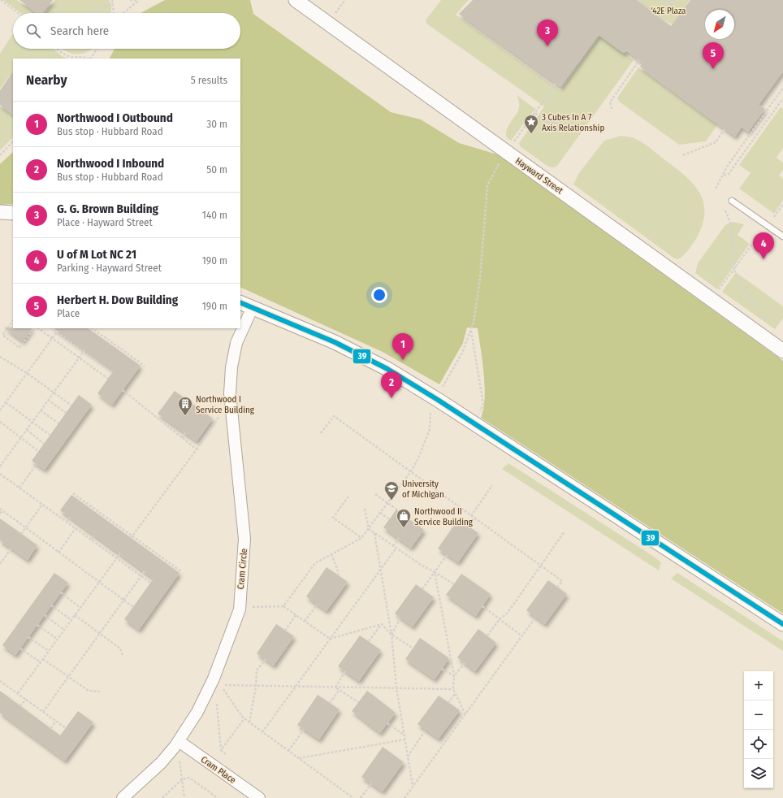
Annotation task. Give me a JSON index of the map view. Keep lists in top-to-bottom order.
{
  "streets": {
    "street": ["Hayward Street", "Cram Circle", "Cram Place"]
  },
  "crossings": [
    ["Cram Circle", "Cram Place"]
  ],
  "parks": ["'42E Plaza"],
  "places": {
    "place": ["3 Cubes In A 7 Axis Relationship"],
    "building": ["Northwood I Service Building"],
    "school or university": ["University of Michigan"],
    "shop": ["Northwood II Service Building"]
  },
  "lines": ["transit line 39"],
  "north": "bottom left",
  "page": {
    "search": "Search here",
    "pins": [
      "3",
      "5",
      "4",
      "1",
      "2"
    ],
    "heading": ["Nearby", "5 results"],
    "list": [
      {
        "mark": "1",
        "name": "Northwood I Outbound",
        "note": "Bus stop · Hubbard Road",
        "value": "30 m"
      },
      {
        "mark": "2",
        "name": "Northwood I Inbound",
        "note": "Bus stop · Hubbard Road",
        "value": "50 m"
      },
      {
        "mark": "3",
        "name": "G. G. Brown Building",
        "note": "Place · Hayward Street",
        "value": "140 m"
      },
      {
        "mark": "4",
        "name": "U of M Lot NC 21",
        "note": "Parking · Hayward Street",
        "value": "190 m"
      },
      {
        "mark": "5",
        "name": "Herbert H. Dow Building",
        "note": "Place",
        "value": "190 m"
      }
    ],
    "map_buttons": ["+", "−"]
  }
}
